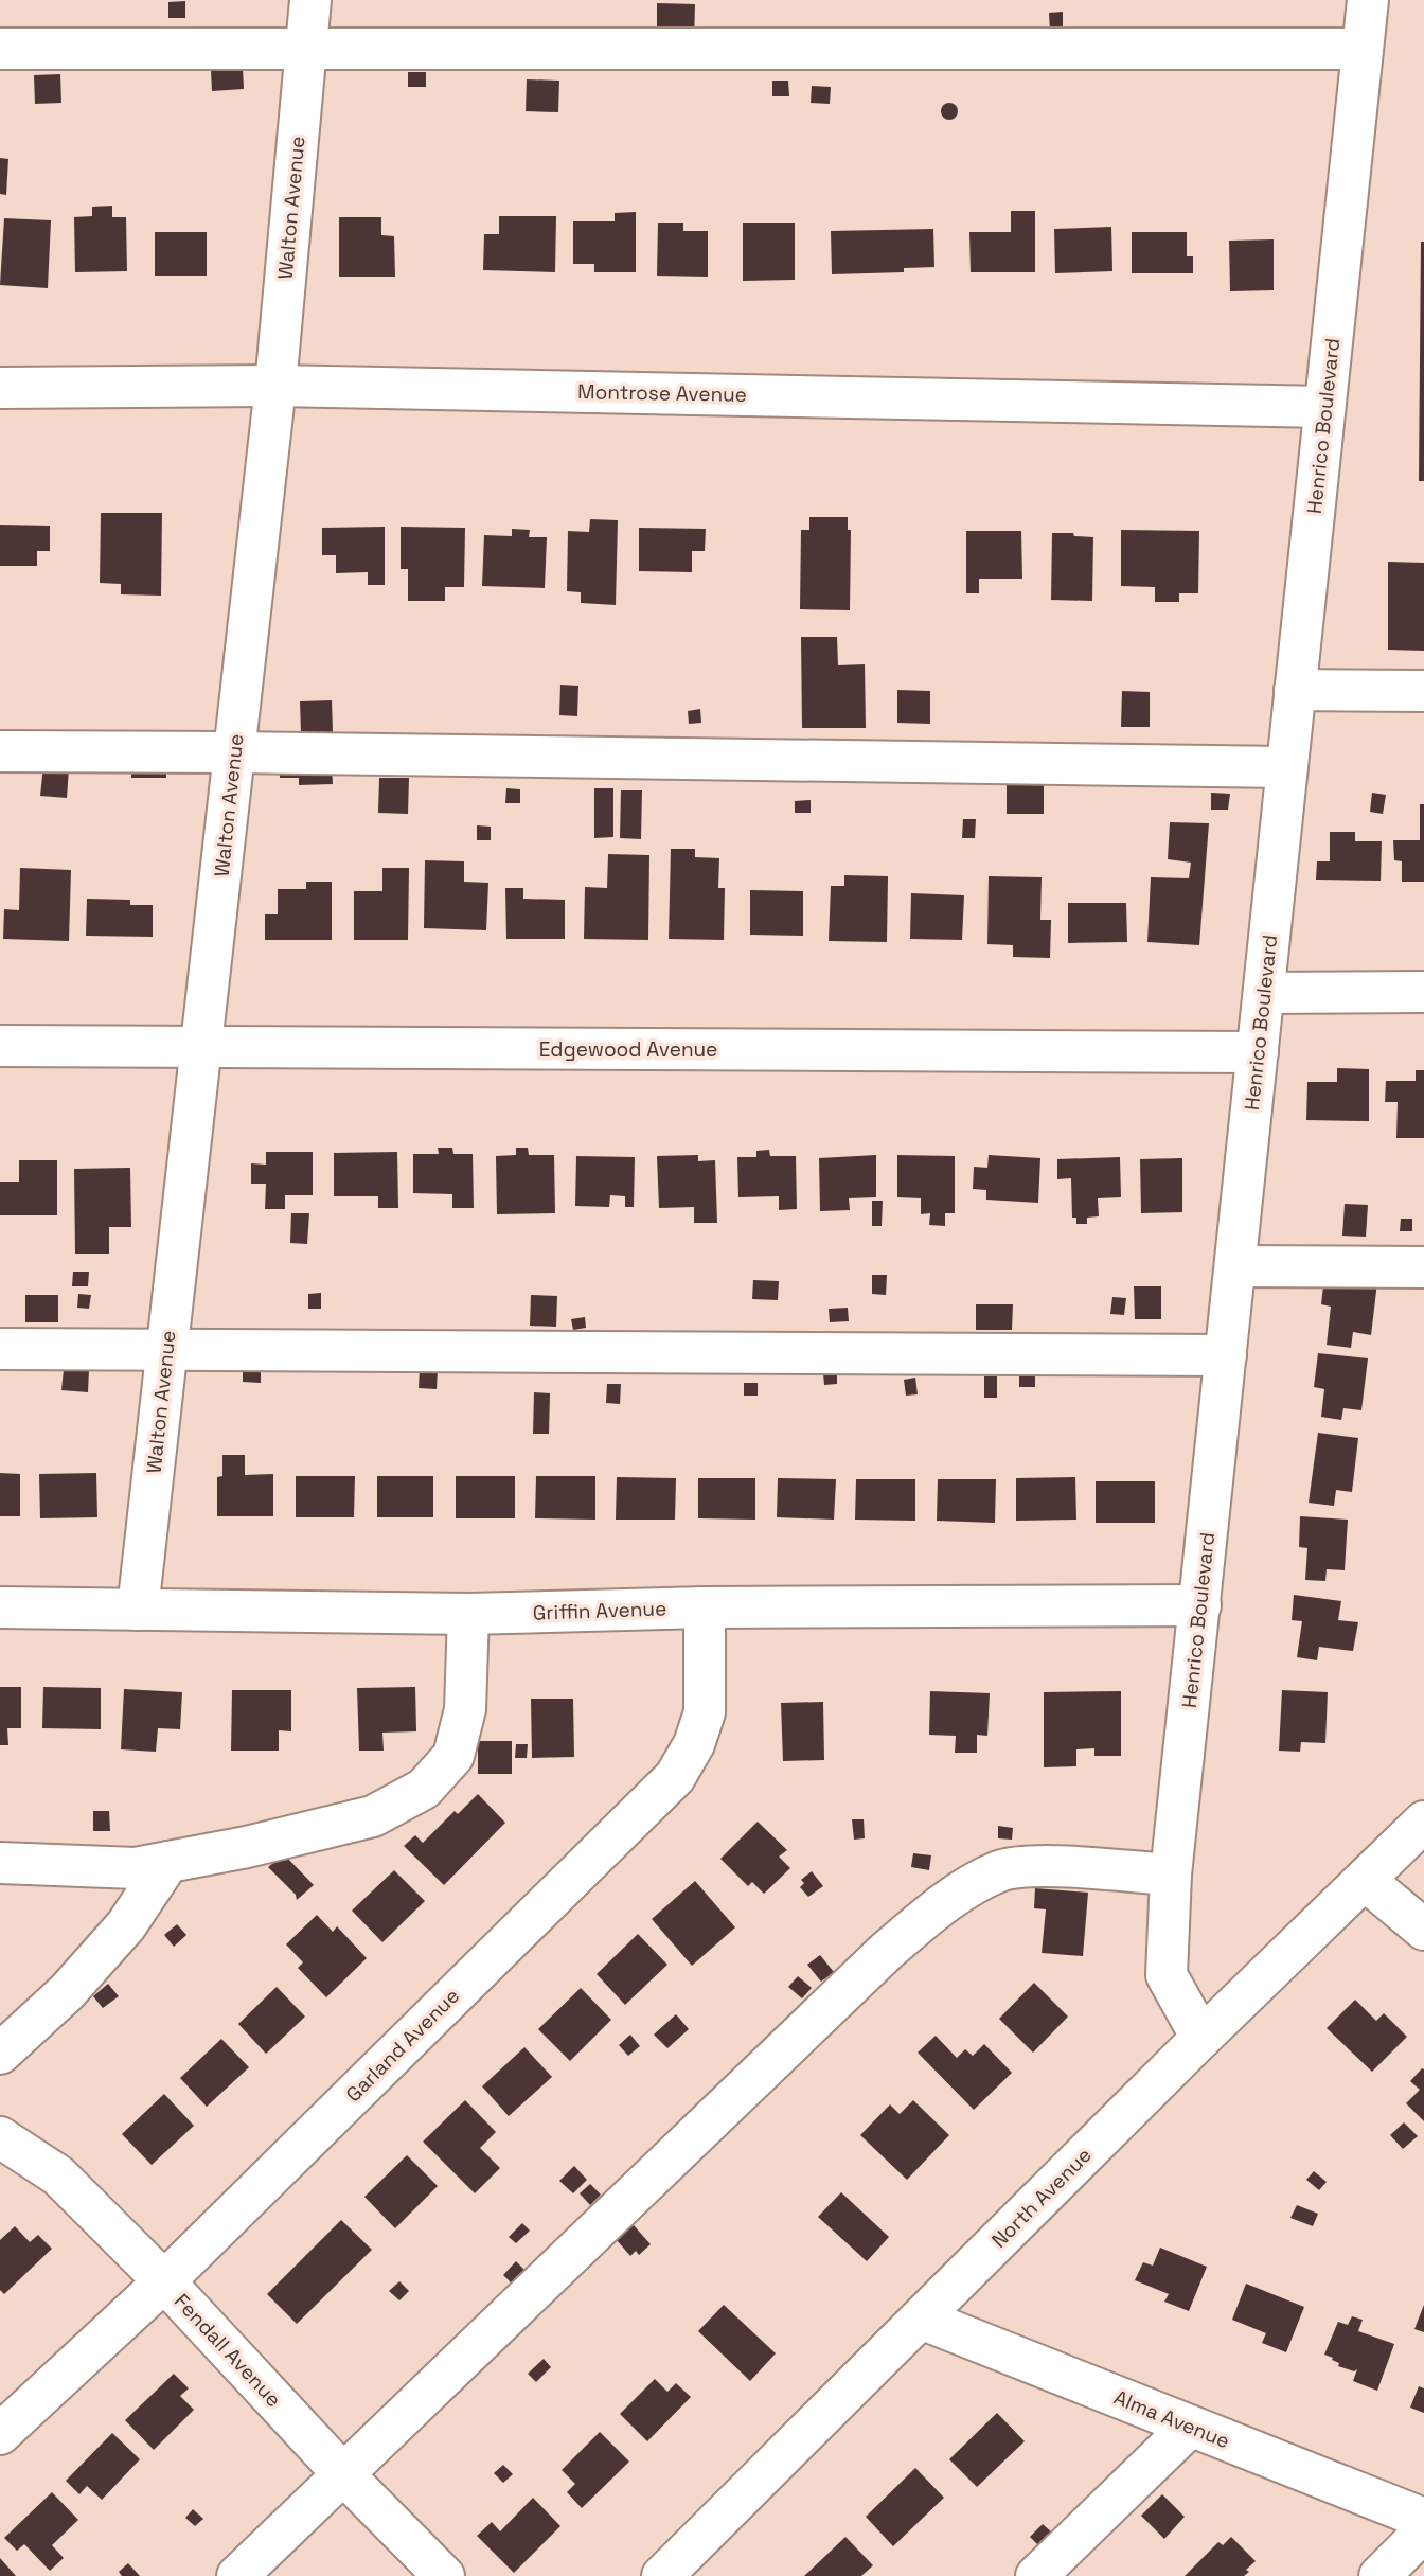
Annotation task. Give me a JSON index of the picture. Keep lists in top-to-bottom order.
{
  "streets": {
    "street": [
      "Walton Avenue",
      "Montrose Avenue",
      "Henrico Boulevard",
      "Edgewood Avenue",
      "Griffin Avenue",
      "Garland Avenue",
      "North Avenue",
      "Fendall Avenue",
      "Alma Avenue"
    ]
  },
  "crossings": [
    ["Walton Avenue", "Montrose Avenue"],
    ["Walton Avenue", "Edgewood Avenue"],
    ["Walton Avenue", "Griffin Avenue"],
    ["Montrose Avenue", "Henrico Boulevard"],
    ["Henrico Boulevard", "Edgewood Avenue"],
    ["Henrico Boulevard", "Griffin Avenue"],
    ["Henrico Boulevard", "North Avenue"],
    ["Griffin Avenue", "Garland Avenue"],
    ["Garland Avenue", "Fendall Avenue"],
    ["North Avenue", "Alma Avenue"]
  ]
}
